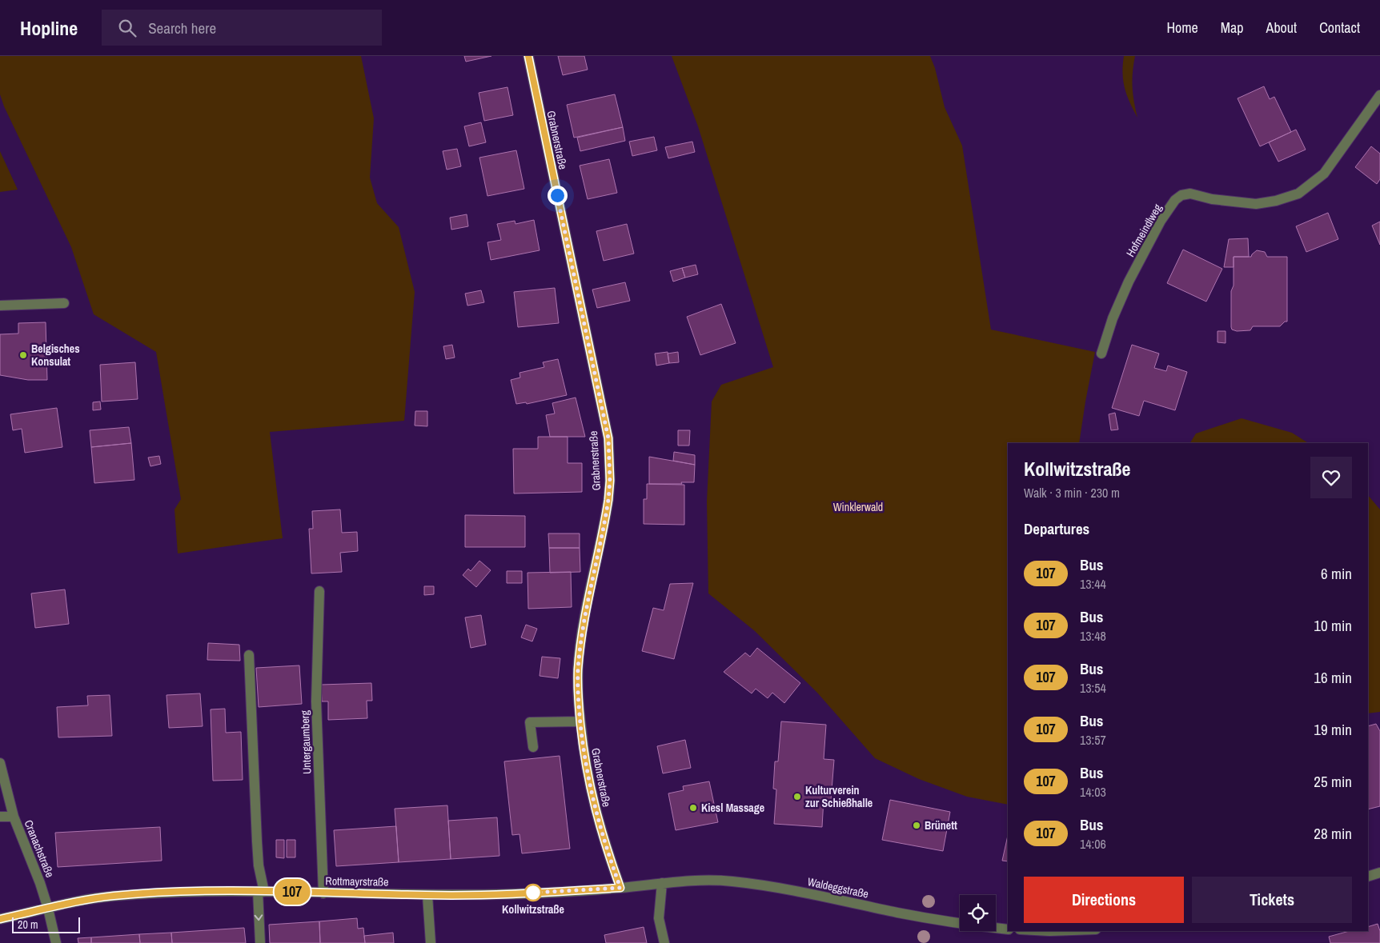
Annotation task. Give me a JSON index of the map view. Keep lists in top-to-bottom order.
{
  "streets": {
    "street": [
      "Grabnerstraße",
      "Hofmeindlweg",
      "Untergaumberg",
      "Cranachstraße",
      "Rottmayrstraße",
      "Waldeggstraße"
    ]
  },
  "crossings": [
    ["Grabnerstraße", "Rottmayrstraße"],
    ["Grabnerstraße", "Waldeggstraße"],
    ["Untergaumberg", "Rottmayrstraße"],
    ["Cranachstraße", "Rottmayrstraße"],
    ["Rottmayrstraße", "Waldeggstraße"]
  ],
  "parks": ["Winklerwald"],
  "places": [
    "Belgisches Konsulat",
    "Kulturverein zur Schießhalle",
    "Kiesl Massage",
    "Brünett",
    "Kollwitzstraße"
  ],
  "lines": ["bus line 107"],
  "scale_bar": "20 m",
  "page": {
    "header": "Hopline",
    "search": "Search here",
    "nav": [
      "Home",
      "Map",
      "About",
      "Contact"
    ],
    "on_map": "107",
    "heading": [
      ["Kollwitzstraße", "Walk · 3 min · 230 m"],
      "Departures"
    ],
    "list": [
      {
        "mark": "107",
        "name": "Bus",
        "note": "13:44",
        "value": "6 min"
      },
      {
        "mark": "107",
        "name": "Bus",
        "note": "13:48",
        "value": "10 min"
      },
      {
        "mark": "107",
        "name": "Bus",
        "note": "13:54",
        "value": "16 min"
      },
      {
        "mark": "107",
        "name": "Bus",
        "note": "13:57",
        "value": "19 min"
      },
      {
        "mark": "107",
        "name": "Bus",
        "note": "14:03",
        "value": "25 min"
      },
      {
        "mark": "107",
        "name": "Bus",
        "note": "14:06",
        "value": "28 min"
      }
    ],
    "buttons": ["Directions", "Tickets"],
    "scale": "20 m"
  }
}
